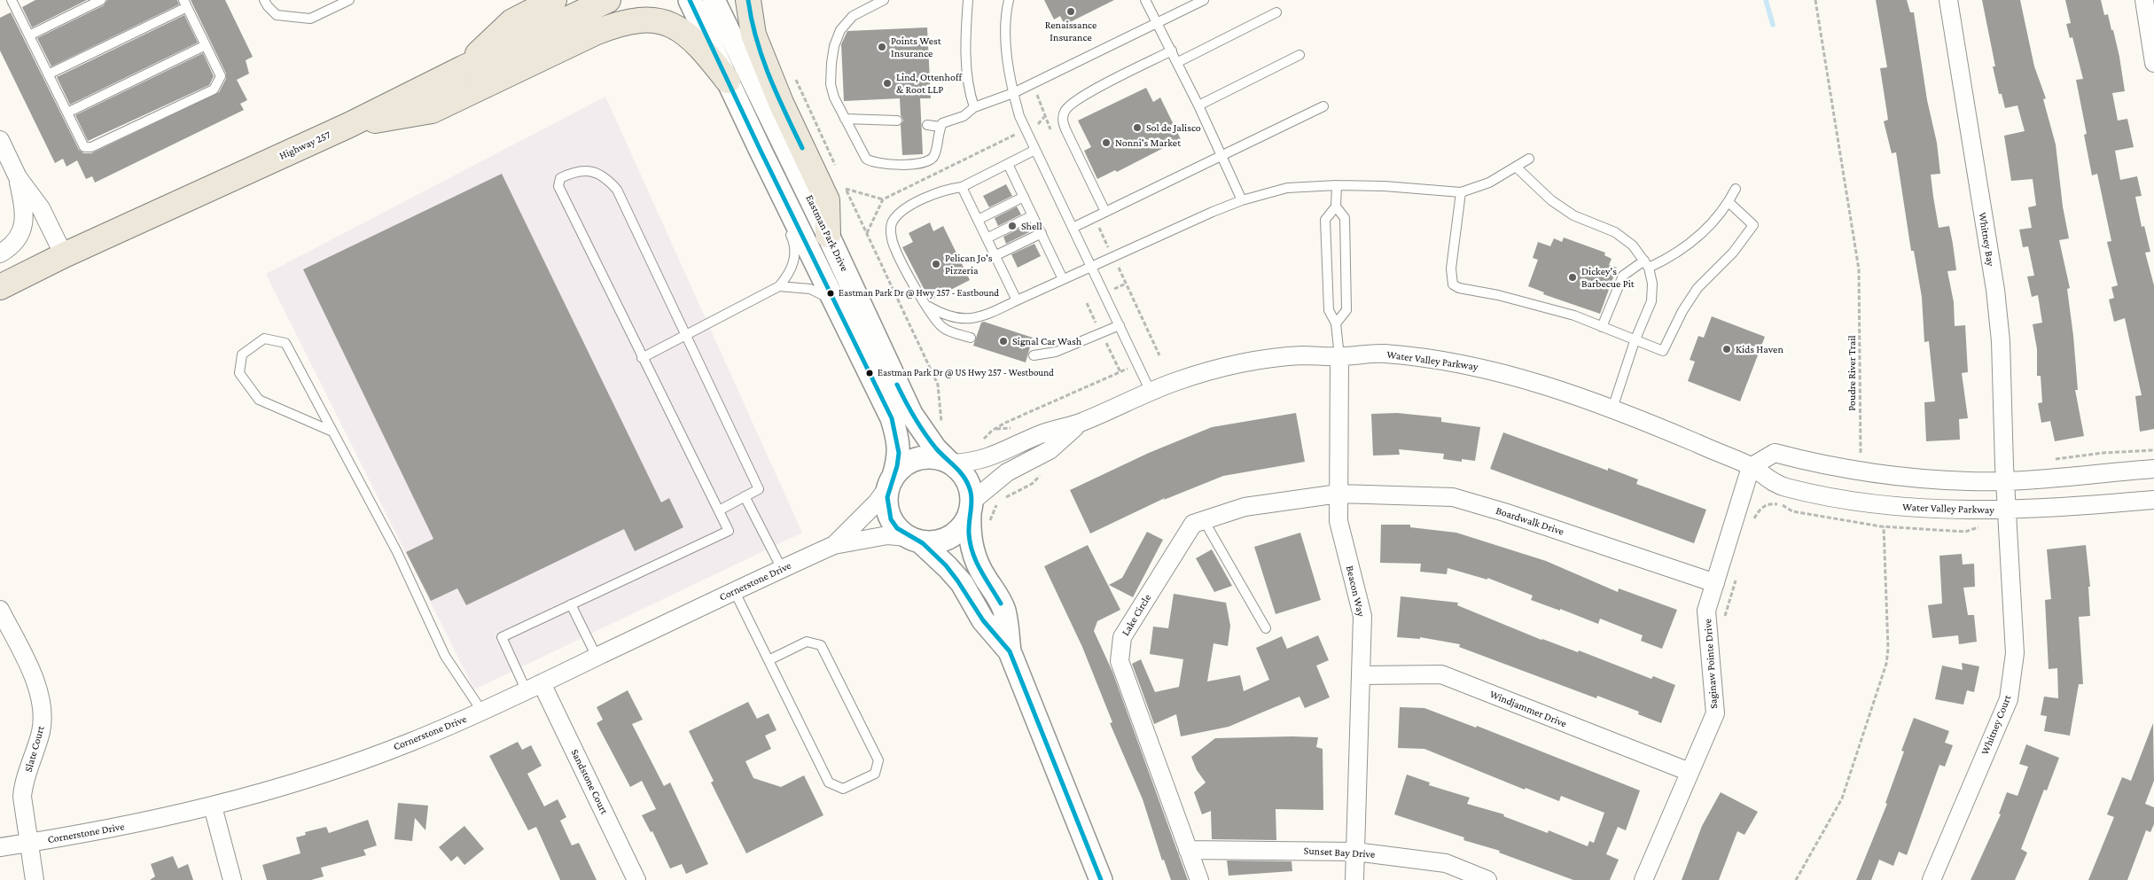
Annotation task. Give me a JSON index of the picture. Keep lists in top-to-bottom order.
{
  "streets": {
    "main road": ["Highway 257"],
    "street": [
      "Eastman Park Drive",
      "Whitney Bay",
      "Water Valley Parkway",
      "Boardwalk Drive",
      "Cornerstone Drive",
      "Beacon Way",
      "Lake Circle",
      "Saginaw Pointe Drive",
      "Windjammer Drive",
      "Whitney Court",
      "Slate Court",
      "Sandstone Court",
      "Sunset Bay Drive"
    ],
    "path": ["Poudre River Trail"]
  },
  "crossings": [
    ["Eastman Park Drive", "Water Valley Parkway"],
    ["Eastman Park Drive", "Cornerstone Drive"],
    ["Whitney Bay", "Whitney Court"],
    ["Water Valley Parkway", "Cornerstone Drive"],
    ["Water Valley Parkway", "Beacon Way"],
    ["Water Valley Parkway", "Saginaw Pointe Drive"],
    ["Water Valley Parkway", "Whitney Court"],
    ["Boardwalk Drive", "Beacon Way"],
    ["Boardwalk Drive", "Lake Circle"],
    ["Boardwalk Drive", "Saginaw Pointe Drive"],
    ["Cornerstone Drive", "Slate Court"],
    ["Cornerstone Drive", "Sandstone Court"],
    ["Beacon Way", "Lake Circle"],
    ["Beacon Way", "Windjammer Drive"],
    ["Beacon Way", "Sunset Bay Drive"],
    ["Lake Circle", "Sunset Bay Drive"],
    ["Saginaw Pointe Drive", "Windjammer Drive"]
  ],
  "places": [
    "Renaissance Insurance",
    "Points West Insurance",
    "Lind, Ottenhoff & Root LLP",
    "Sol de Jalisco",
    "Nonni's Market",
    "Shell",
    "Pelican Jo's Pizzeria",
    "Dickey's Barbecue Pit",
    "Eastman Park Dr @ Hwy 257 - Eastbound",
    "Signal Car Wash",
    "Kids Haven",
    "Eastman Park Dr @ US Hwy 257 - Westbound"
  ]
}
